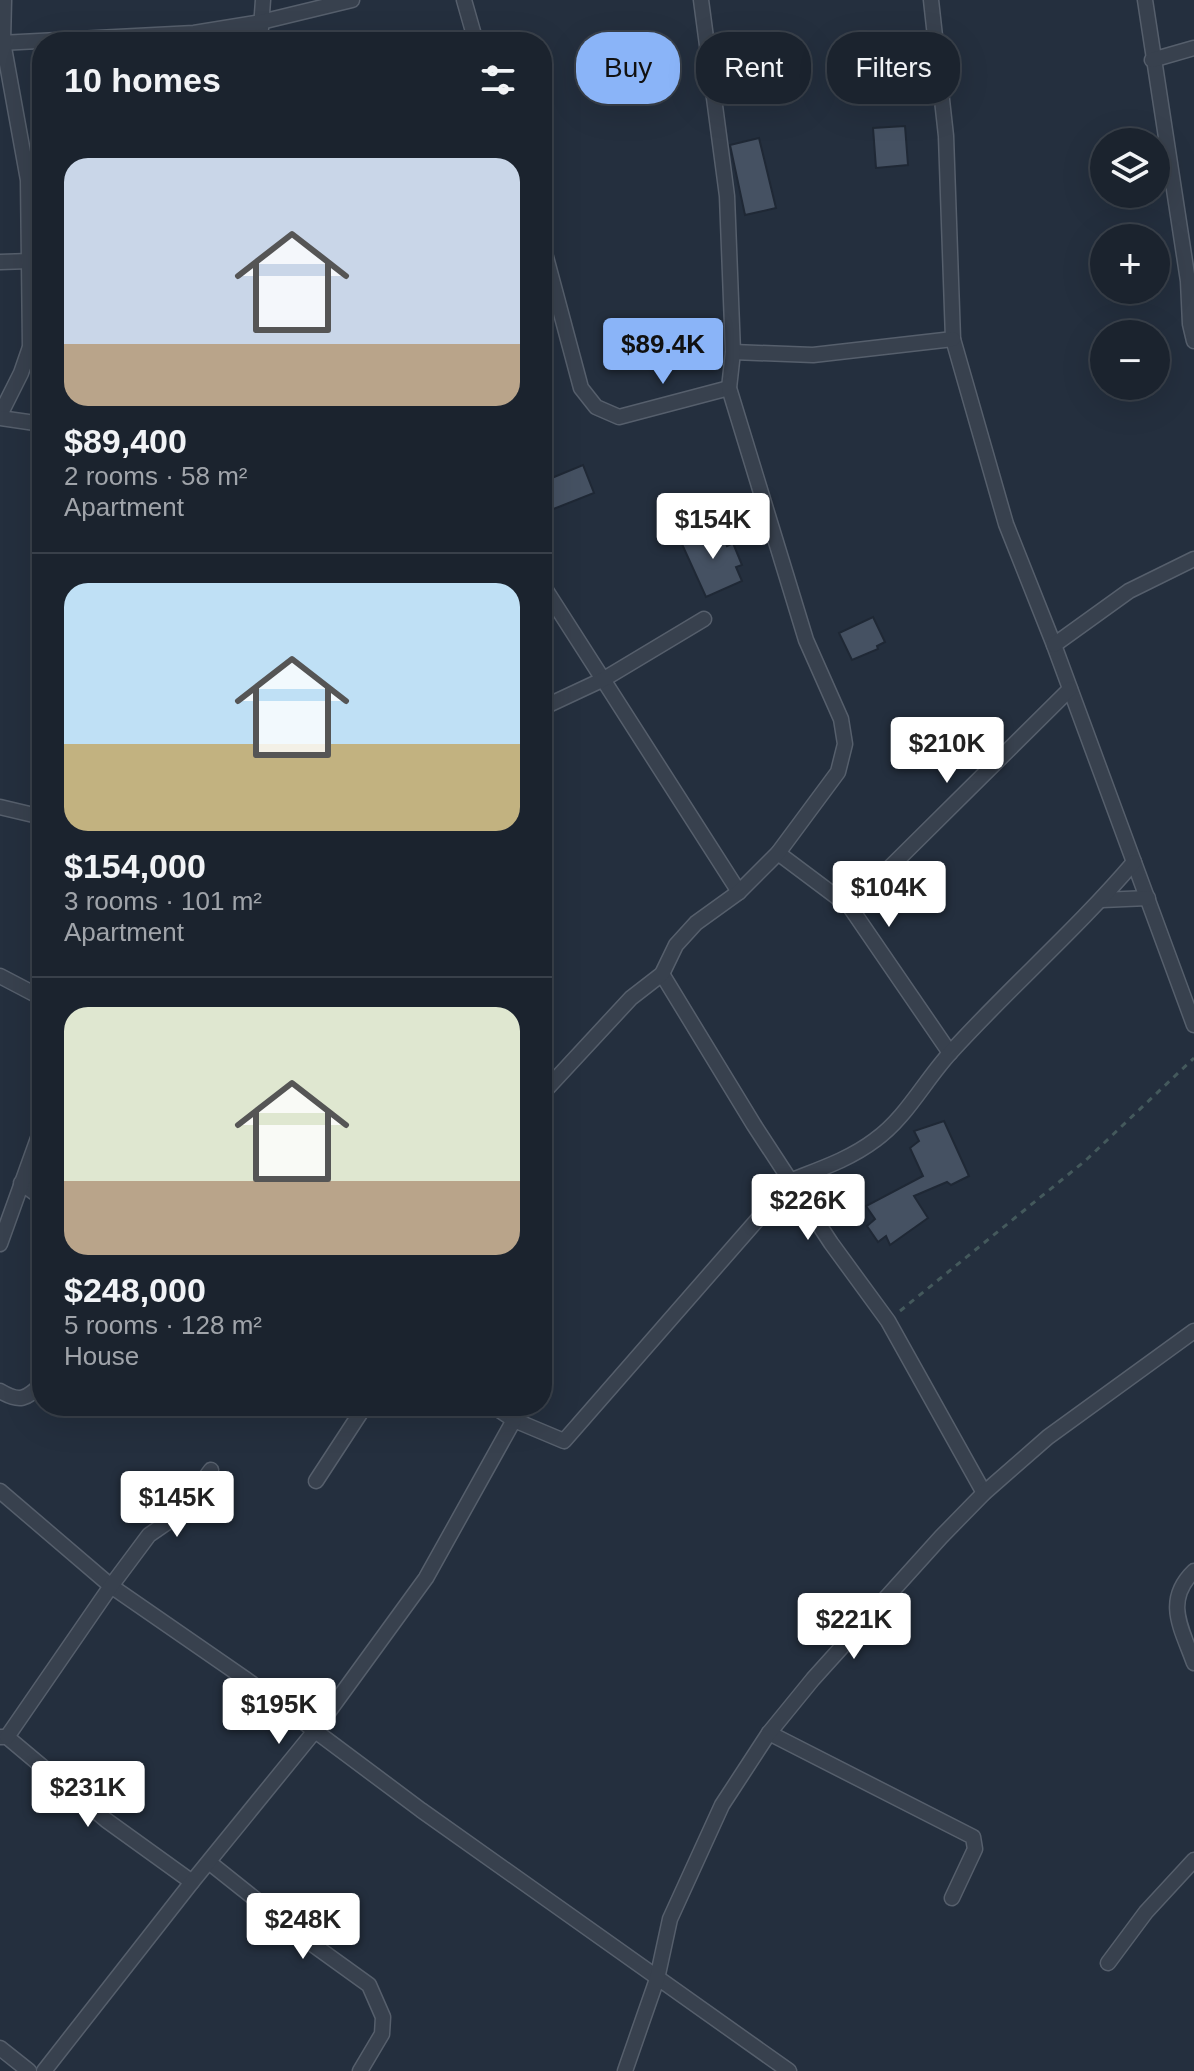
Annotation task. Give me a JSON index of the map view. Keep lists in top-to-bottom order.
{
  "page": {
    "chip": ["Buy", "Rent", "Filters"],
    "heading": "10 homes",
    "map_buttons": ["+", "−"],
    "list": [
      {
        "name": "$89,400",
        "note": "2 rooms · 58 m² · Apartment"
      },
      {
        "name": "$154,000",
        "note": "3 rooms · 101 m² · Apartment"
      },
      {
        "name": "$248,000",
        "note": "5 rooms · 128 m² · House"
      }
    ],
    "price": [
      "$89.4K",
      "$154K",
      "$210K",
      "$104K",
      "$226K",
      "$145K",
      "$221K",
      "$195K",
      "$231K",
      "$248K"
    ]
  }
}
